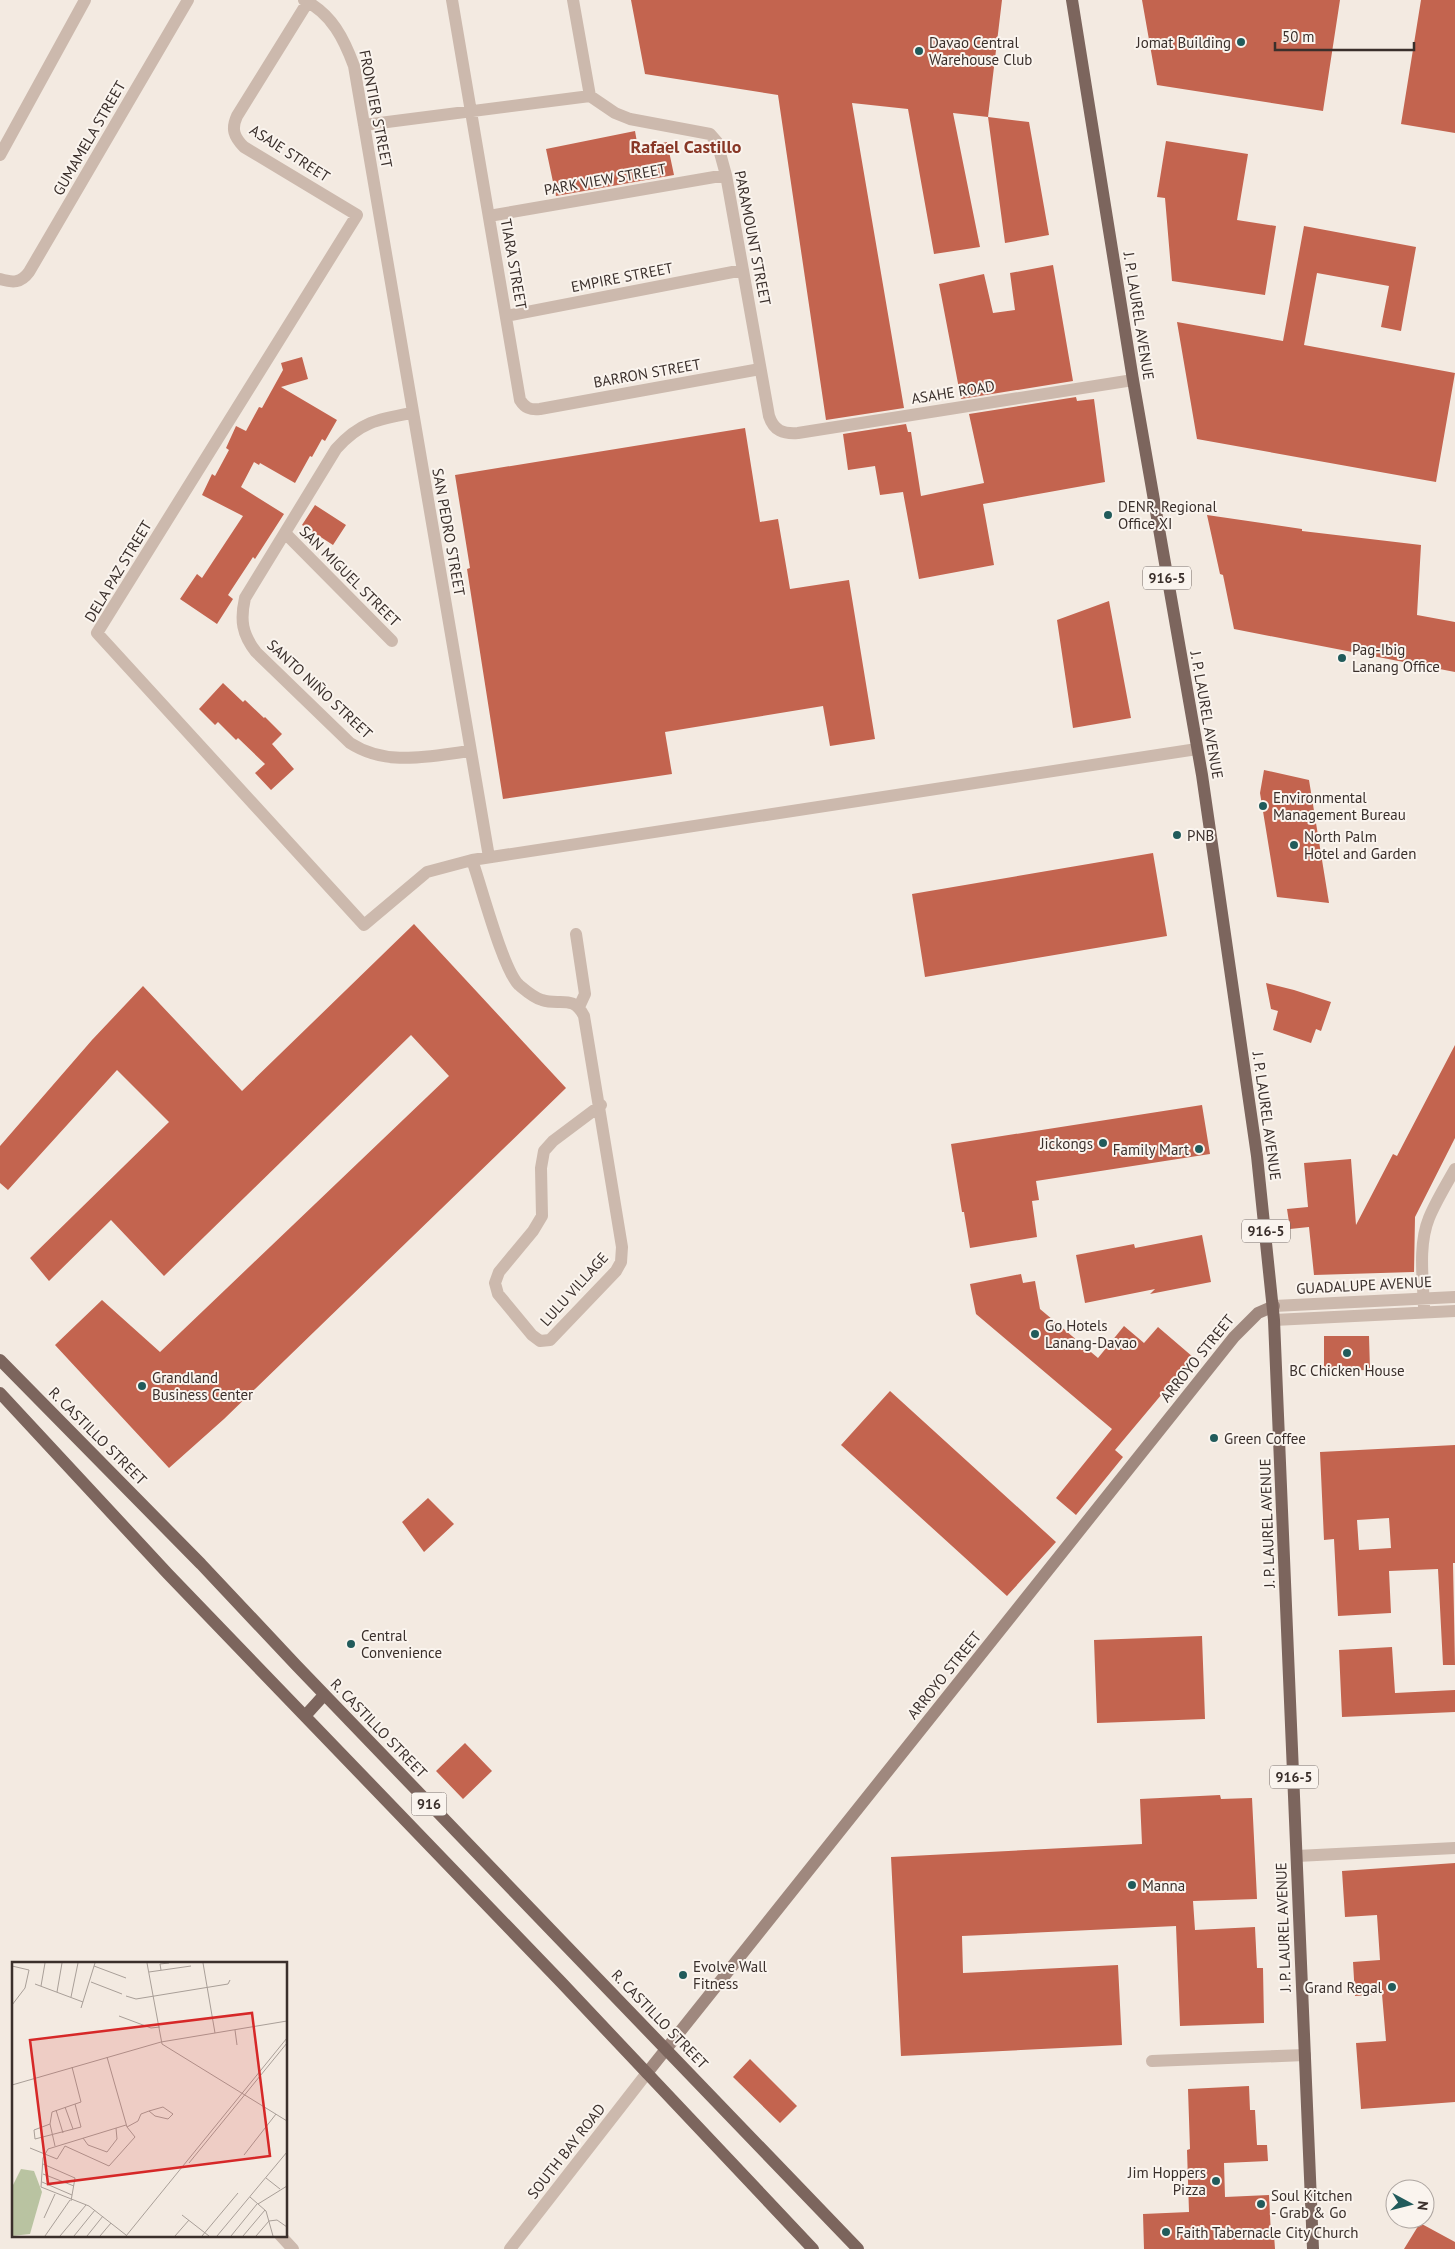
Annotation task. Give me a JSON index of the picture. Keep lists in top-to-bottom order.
{
  "streets": {
    "main road": [
      "J. P. LAUREL AVENUE",
      "916-5",
      "R. CASTILLO STREET",
      "916"
    ],
    "street": [
      "FRONTIER STREET",
      "GUMAMELA STREET",
      "ASAJE STREET",
      "PARK VIEW STREET",
      "PARAMOUNT STREET",
      "TIARA STREET",
      "EMPIRE STREET",
      "BARRON STREET",
      "ASAHE ROAD",
      "SAN PEDRO STREET",
      "DELA PAZ STREET",
      "SAN MIGUEL STREET",
      "SANTO NIÑO STREET",
      "GUADALUPE AVENUE",
      "LULU VILLAGE",
      "ARROYO STREET",
      "SOUTH BAY ROAD"
    ]
  },
  "crossings": [
    ["FRONTIER STREET", "ASAJE STREET"],
    ["FRONTIER STREET", "SAN PEDRO STREET"],
    ["ASAJE STREET", "DELA PAZ STREET"],
    ["PARK VIEW STREET", "PARAMOUNT STREET"],
    ["PARK VIEW STREET", "TIARA STREET"],
    ["PARAMOUNT STREET", "EMPIRE STREET"],
    ["PARAMOUNT STREET", "BARRON STREET"],
    ["PARAMOUNT STREET", "ASAHE ROAD"],
    ["TIARA STREET", "EMPIRE STREET"],
    ["TIARA STREET", "BARRON STREET"],
    ["J. P. LAUREL AVENUE", "ASAHE ROAD"],
    ["J. P. LAUREL AVENUE", "GUADALUPE AVENUE"],
    ["J. P. LAUREL AVENUE", "ARROYO STREET"],
    ["SAN PEDRO STREET", "SANTO NIÑO STREET"],
    ["SAN MIGUEL STREET", "SANTO NIÑO STREET"],
    ["GUADALUPE AVENUE", "ARROYO STREET"],
    ["ARROYO STREET", "R. CASTILLO STREET"],
    ["ARROYO STREET", "916"],
    ["ARROYO STREET", "SOUTH BAY ROAD"],
    ["916", "SOUTH BAY ROAD"]
  ],
  "districts": ["Rafael Castillo"],
  "places": [
    "Jomat Building",
    "Davao Central Warehouse Club",
    "DENR, Regional Office XI",
    "Pag-Ibig Lanang Office",
    "Environmental Management Bureau",
    "PNB",
    "North Palm Hotel and Garden",
    "Jickongs",
    "Family Mart",
    "Go Hotels Lanang-Davao",
    "BC Chicken House",
    "Grandland Business Center",
    "Green Coffee",
    "Central Convenience",
    "Manna",
    "Evolve Wall Fitness",
    "Grand Regal",
    "Jim Hoppers Pizza",
    "Soul Kitchen - Grab & Go",
    "Faith Tabernacle City Church"
  ],
  "scale_bar": "50 m",
  "north": "right"
}
